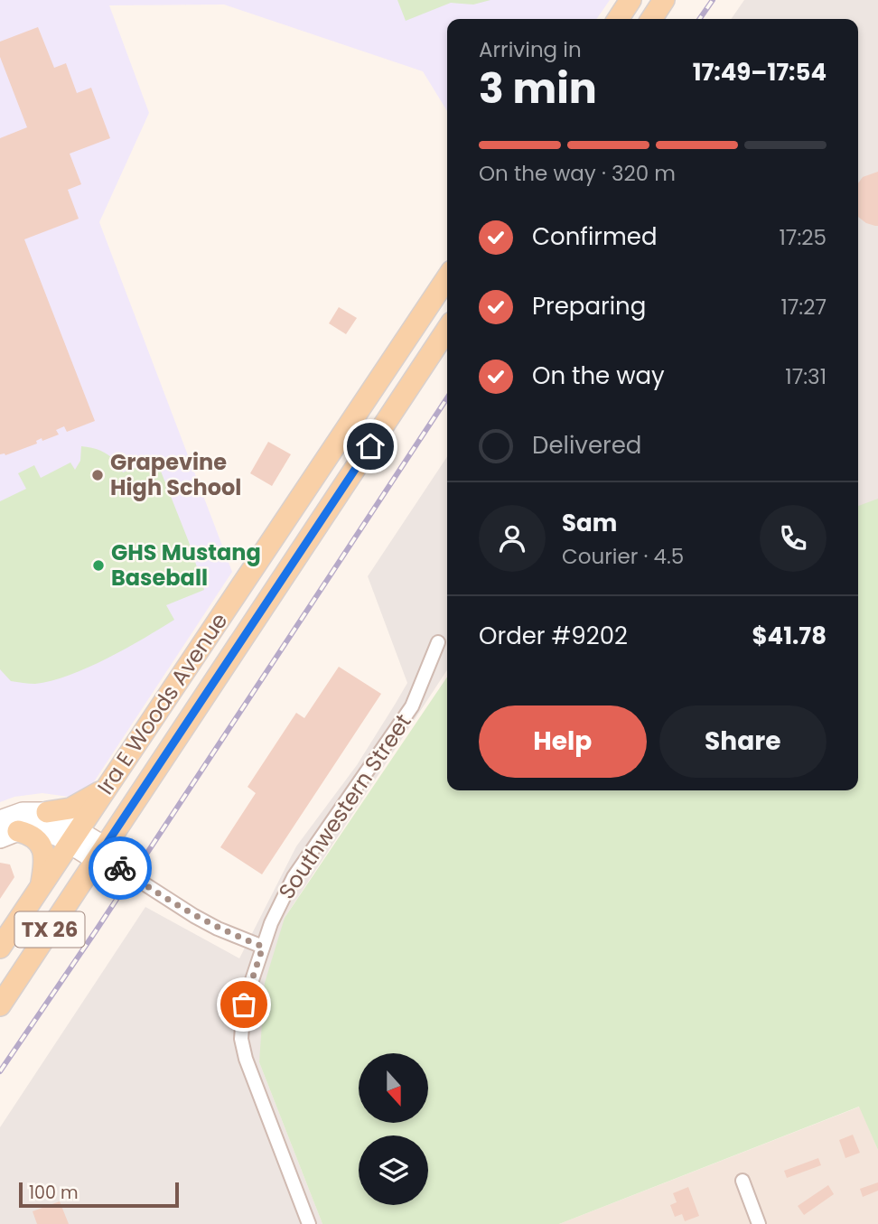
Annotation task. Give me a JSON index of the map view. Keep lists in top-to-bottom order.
{
  "streets": {
    "main road": ["Ira E Woods Avenue", "TX 26"],
    "street": ["Southwestern Street"]
  },
  "places": ["Grapevine High School", "GHS Mustang Baseball"],
  "scale_bar": "100 m",
  "north": "bottom",
  "page": {
    "heading": ["3 min", "Arriving in", "17:49–17:54"],
    "panel": [
      "Sam",
      "Courier · 4.5",
      "Order #9202",
      "$41.78"
    ],
    "bar": "On the way · 320 m",
    "list": [
      ["Confirmed", "17:25"],
      ["Preparing", "17:27"],
      ["On the way", "17:31"],
      "Delivered"
    ],
    "buttons": ["Help", "Share"],
    "scale": "100 m"
  }
}
